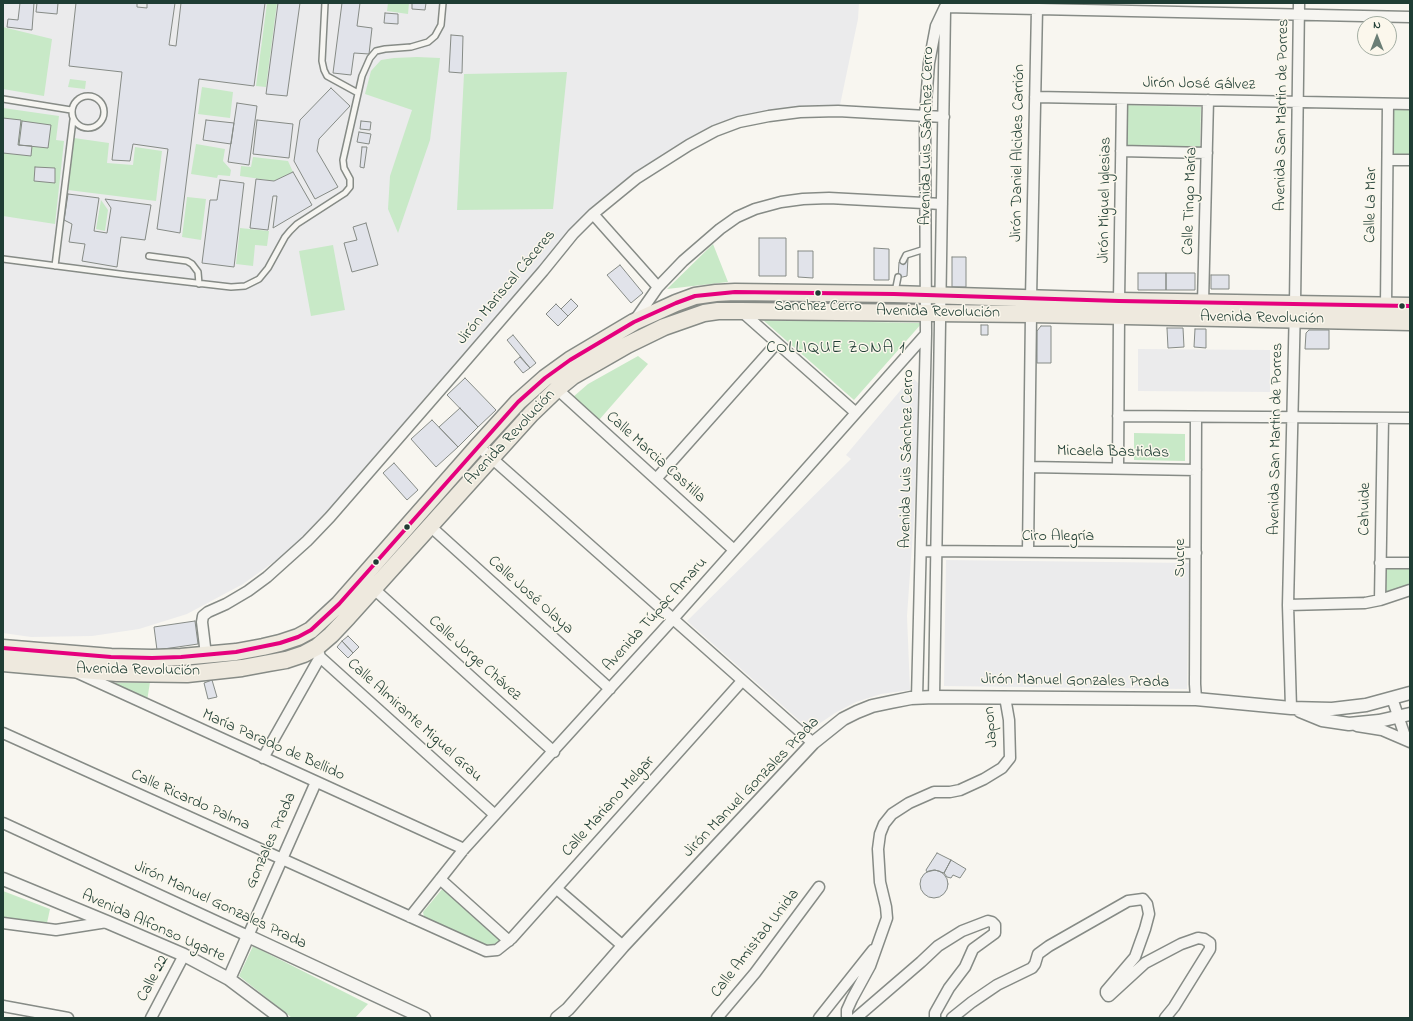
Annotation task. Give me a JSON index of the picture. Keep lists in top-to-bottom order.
{
  "streets": {
    "main road": ["Avenida Revolución"],
    "street": [
      "Jirón José Gálvez",
      "Avenida San Martin de Porres",
      "Avenida Luis Sánchez Cerro",
      "Jirón Daniel Alcides Carrión",
      "Jirón Miguel Iglesias",
      "Calle Tingo María",
      "Calle La Mar",
      "Jirón Mariscal Cáceres",
      "Micaela Bastidas",
      "Calle Marcia Castilla",
      "Cahuide",
      "Ciro Alegría",
      "Sucre",
      "Calle José Olaya",
      "Avenida Túpac Amaru",
      "Calle Jorge Chávez",
      "Jirón Manuel Gonzales Prada",
      "Calle Almirante Miguel Grau",
      "Japon",
      "María Parado de Bellido",
      "Calle Ricardo Palma",
      "Calle Mariano Melgar",
      "Gonzales Prada",
      "Avenida Alfonso Ugarte",
      "Calle Amistad Unida",
      "Calle 22"
    ]
  },
  "crossings": [
    ["Jirón José Gálvez", "Avenida San Martin de Porres"],
    ["Jirón José Gálvez", "Jirón Daniel Alcides Carrión"],
    ["Jirón José Gálvez", "Jirón Miguel Iglesias"],
    ["Jirón José Gálvez", "Calle Tingo María"],
    ["Jirón José Gálvez", "Calle La Mar"],
    ["Avenida San Martin de Porres", "Avenida Revolución"],
    ["Avenida San Martin de Porres", "Jirón Manuel Gonzales Prada"],
    ["Avenida Luis Sánchez Cerro", "Jirón Mariscal Cáceres"],
    ["Avenida Luis Sánchez Cerro", "Avenida Revolución"],
    ["Avenida Luis Sánchez Cerro", "Ciro Alegría"],
    ["Avenida Luis Sánchez Cerro", "Avenida Túpac Amaru"],
    ["Avenida Luis Sánchez Cerro", "Jirón Manuel Gonzales Prada"],
    ["Jirón Daniel Alcides Carrión", "Avenida Revolución"],
    ["Jirón Miguel Iglesias", "Avenida Revolución"],
    ["Jirón Miguel Iglesias", "Micaela Bastidas"],
    ["Calle Tingo María", "Avenida Revolución"],
    ["Calle La Mar", "Avenida Revolución"],
    ["Jirón Mariscal Cáceres", "Avenida Revolución"],
    ["Avenida Revolución", "Calle Marcia Castilla"],
    ["Avenida Revolución", "Calle José Olaya"],
    ["Avenida Revolución", "Calle Jorge Chávez"],
    ["Avenida Revolución", "Calle Almirante Miguel Grau"],
    ["Avenida Revolución", "María Parado de Bellido"],
    ["Micaela Bastidas", "Sucre"],
    ["Calle Marcia Castilla", "Avenida Túpac Amaru"],
    ["Ciro Alegría", "Sucre"],
    ["Sucre", "Jirón Manuel Gonzales Prada"],
    ["Calle José Olaya", "Avenida Túpac Amaru"],
    ["Avenida Túpac Amaru", "Calle Jorge Chávez"],
    ["Avenida Túpac Amaru", "Calle Almirante Miguel Grau"],
    ["Avenida Túpac Amaru", "María Parado de Bellido"],
    ["Avenida Túpac Amaru", "Calle Ricardo Palma"],
    ["Jirón Manuel Gonzales Prada", "Japon"],
    ["Jirón Manuel Gonzales Prada", "Gonzales Prada"],
    ["María Parado de Bellido", "Gonzales Prada"],
    ["Calle Ricardo Palma", "Calle Mariano Melgar"],
    ["Calle Ricardo Palma", "Gonzales Prada"],
    ["Gonzales Prada", "Avenida Alfonso Ugarte"],
    ["Avenida Alfonso Ugarte", "Calle 22"]
  ],
  "districts": ["COLLIQUE ZONA 1"],
  "places": ["Sanchez Cerro"],
  "north": "top"
}
